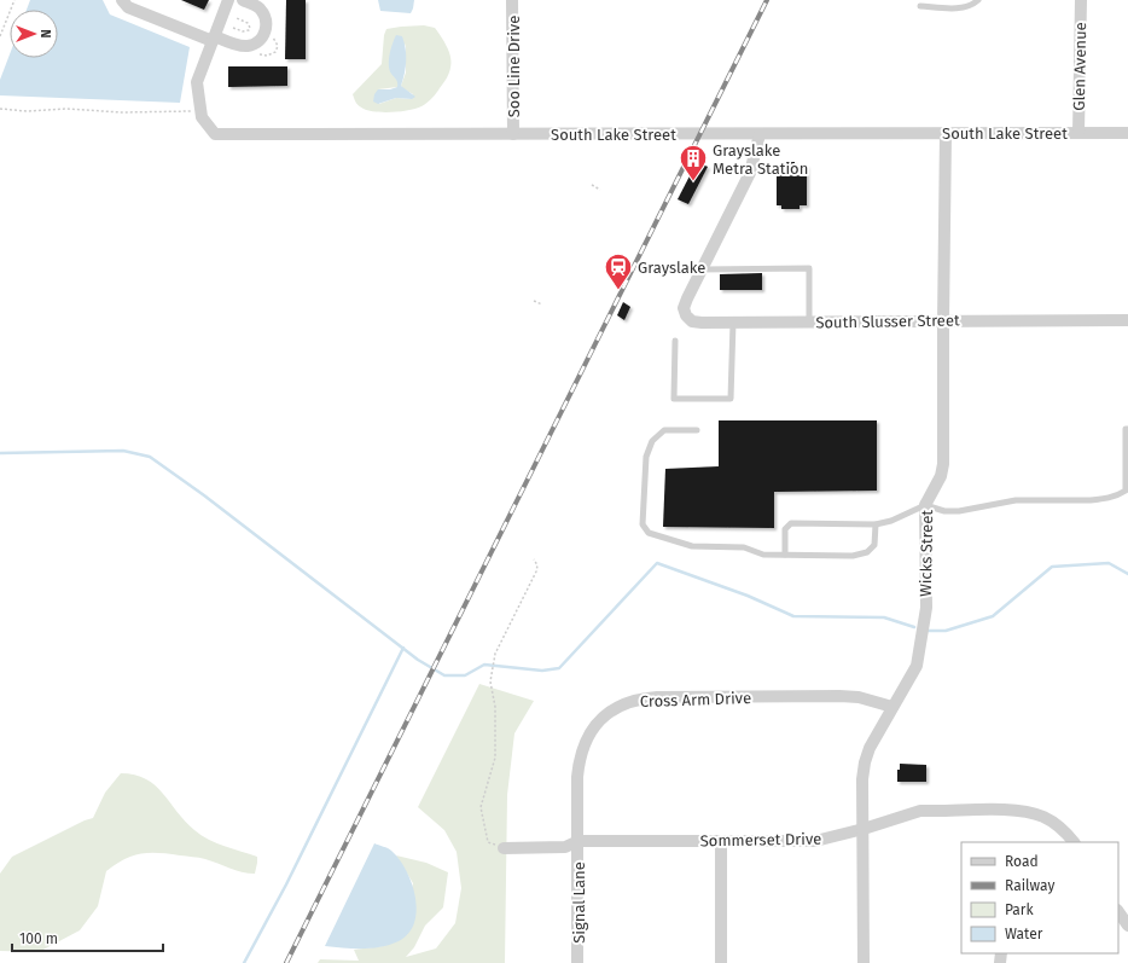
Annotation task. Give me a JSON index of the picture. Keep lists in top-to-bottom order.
{
  "streets": {
    "street": [
      "Soo Line Drive",
      "Glen Avenue",
      "South Lake Street",
      "South Slusser Street",
      "Wicks Street",
      "Cross Arm Drive",
      "Sommerset Drive",
      "Signal Lane"
    ]
  },
  "crossings": [
    ["Soo Line Drive", "South Lake Street"],
    ["Glen Avenue", "South Lake Street"],
    ["South Lake Street", "South Slusser Street"],
    ["South Lake Street", "Wicks Street"],
    ["South Slusser Street", "Wicks Street"],
    ["Wicks Street", "Cross Arm Drive"],
    ["Wicks Street", "Sommerset Drive"],
    ["Cross Arm Drive", "Sommerset Drive"],
    ["Cross Arm Drive", "Signal Lane"],
    ["Sommerset Drive", "Signal Lane"]
  ],
  "places": {
    "building": ["Grayslake Metra Station"],
    "station": ["Grayslake"]
  },
  "legend": [
    "Road",
    "Railway",
    "Park",
    "Water"
  ],
  "scale_bar": "100 m",
  "north": "right"
}
